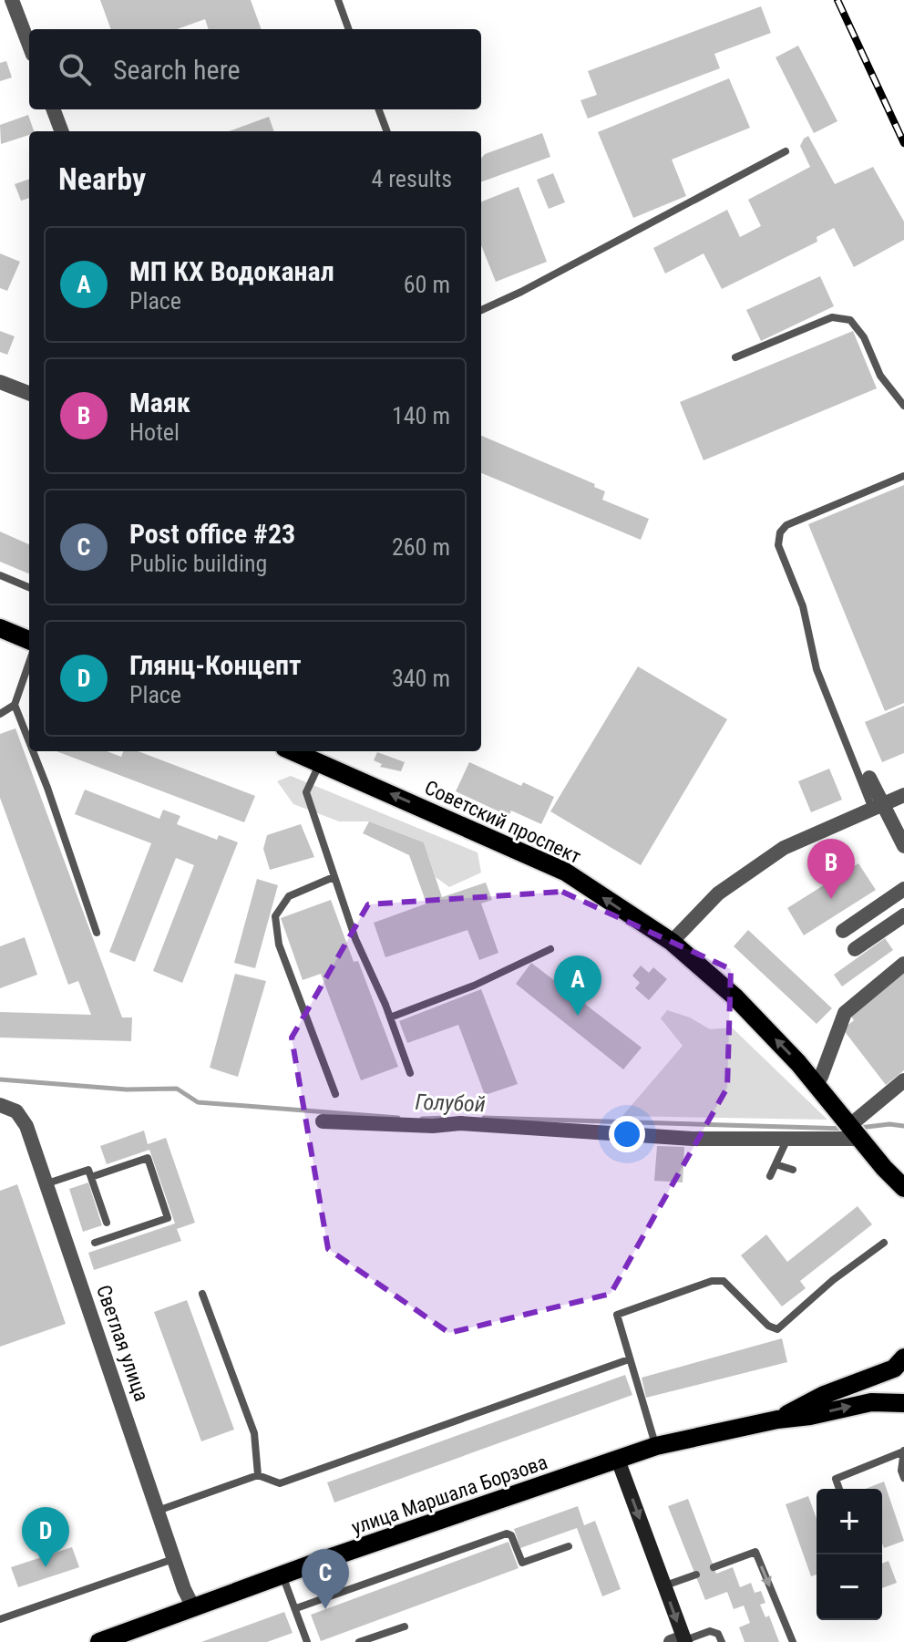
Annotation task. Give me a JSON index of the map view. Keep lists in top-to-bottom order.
{
  "streets": {
    "main road": ["Советский проспект", "улица Маршала Борзова"],
    "street": ["Светлая улица"]
  },
  "crossings": [
    ["Светлая улица", "улица Маршала Борзова"]
  ],
  "one_way": ["Советский проспект"],
  "water": ["Голубой"],
  "page": {
    "search": "Search here",
    "heading": ["Nearby", "4 results"],
    "list": [
      {
        "mark": "A",
        "name": "МП КХ Водоканал",
        "note": "Place",
        "value": "60 m"
      },
      {
        "mark": "B",
        "name": "Маяк",
        "note": "Hotel",
        "value": "140 m"
      },
      {
        "mark": "C",
        "name": "Post office #23",
        "note": "Public building",
        "value": "260 m"
      },
      {
        "mark": "D",
        "name": "Глянц-Концепт",
        "note": "Place",
        "value": "340 m"
      }
    ],
    "pins": [
      "B",
      "A",
      "D",
      "C"
    ],
    "map_buttons": ["+", "−"]
  }
}
